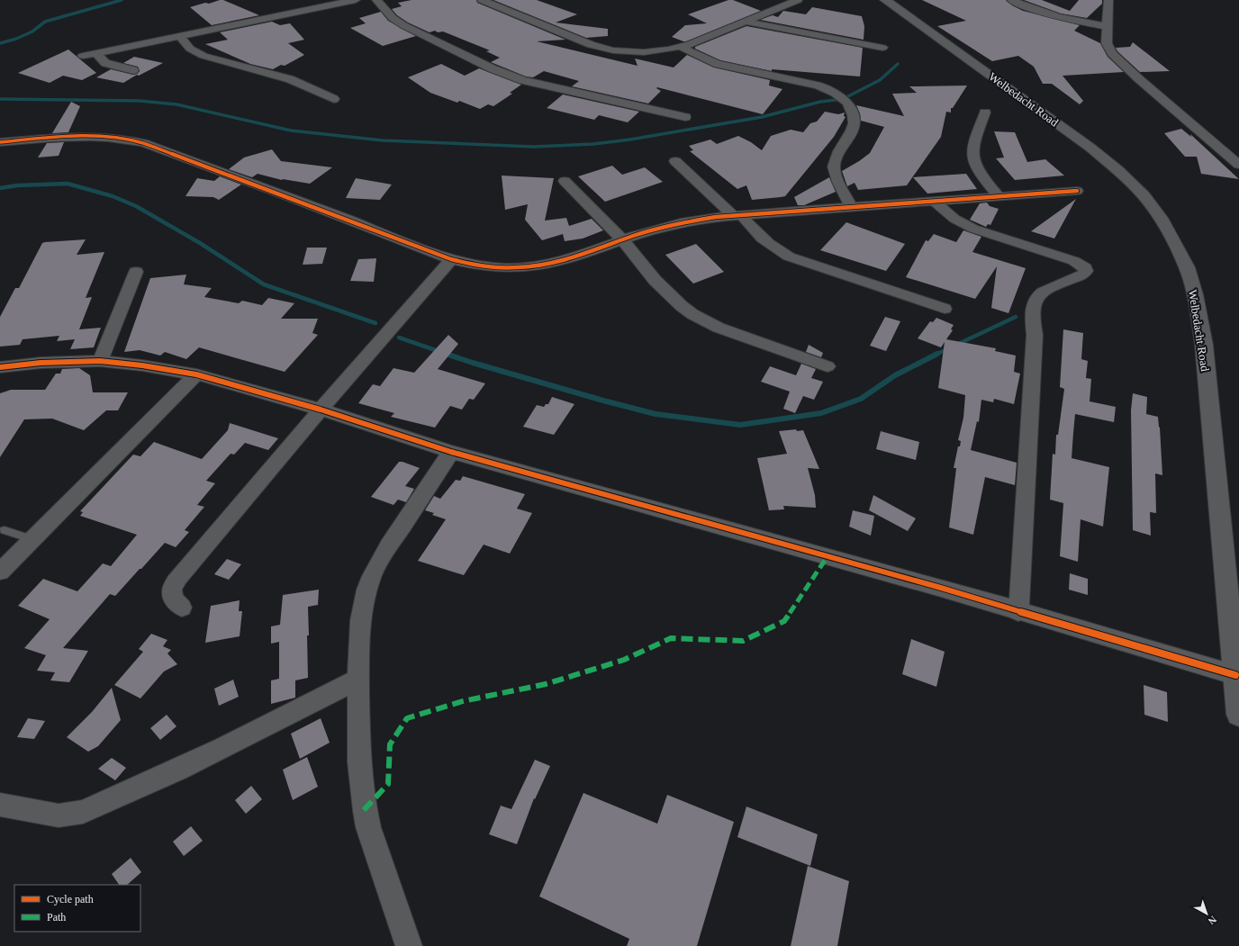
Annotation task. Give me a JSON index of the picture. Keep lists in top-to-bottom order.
{
  "streets": {
    "street": ["Welbedacht Road"]
  },
  "legend": ["Cycle path", "Path"],
  "north": "bottom right"
}
